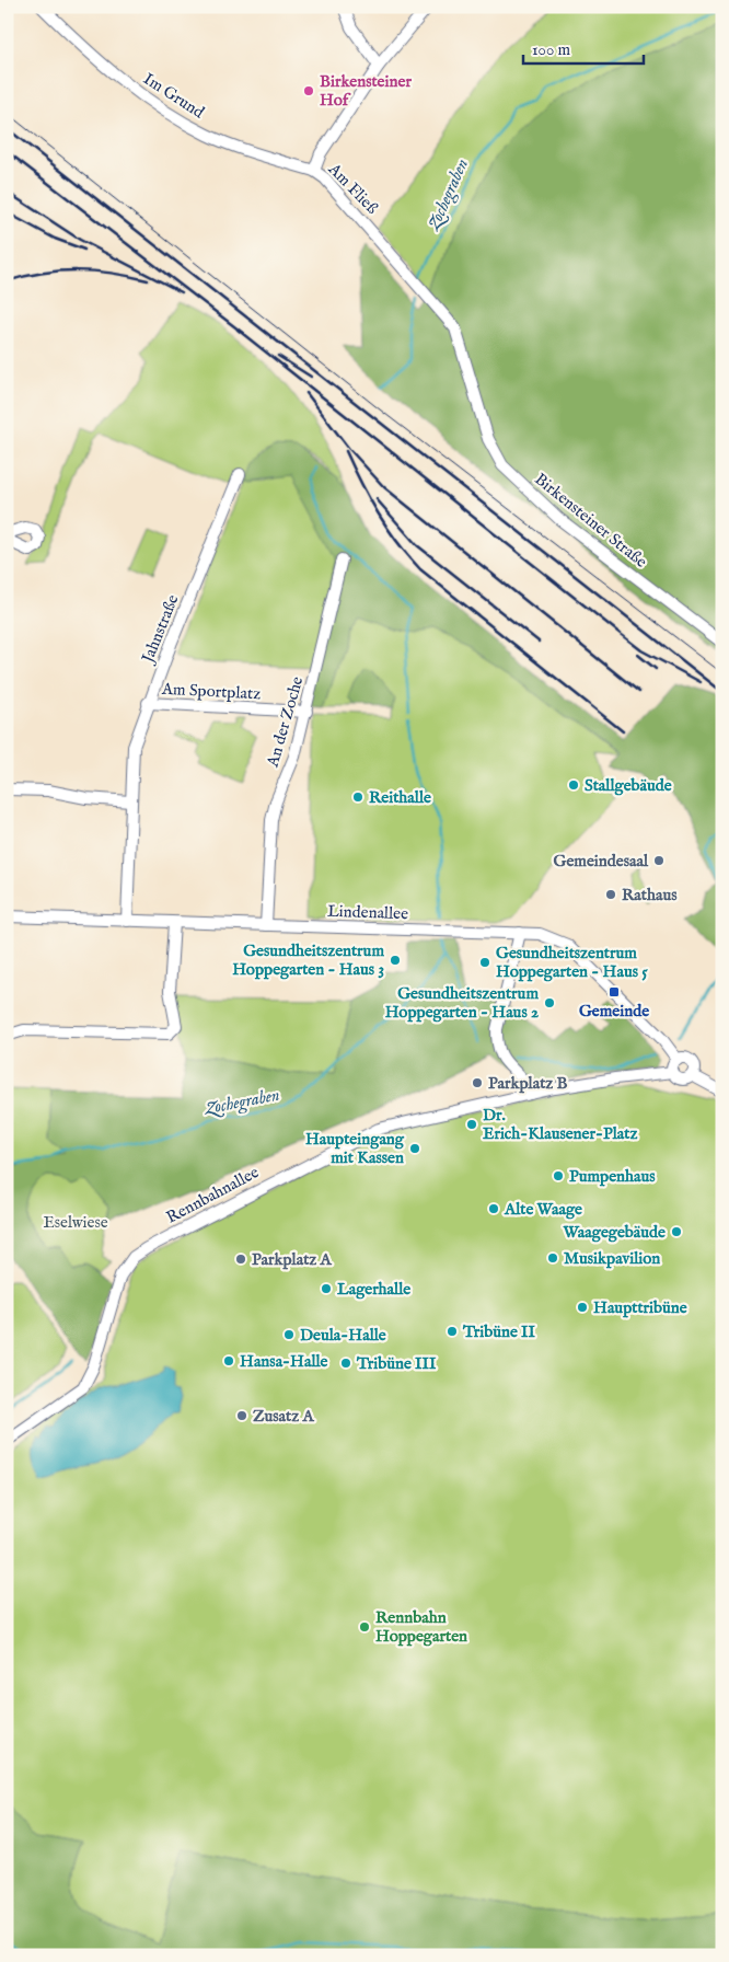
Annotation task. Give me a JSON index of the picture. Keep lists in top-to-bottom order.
{
  "streets": {
    "street": [
      "Im Grund",
      "Am Fließ",
      "Birkensteiner Straße",
      "Jahnstraße",
      "Am Sportplatz",
      "An der Zoche",
      "Lindenallee",
      "Rennbahnallee"
    ]
  },
  "crossings": [
    ["Im Grund", "Am Fließ"],
    ["Am Fließ", "Birkensteiner Straße"],
    ["Jahnstraße", "Am Sportplatz"],
    ["Jahnstraße", "Lindenallee"],
    ["Am Sportplatz", "An der Zoche"],
    ["An der Zoche", "Lindenallee"],
    ["Lindenallee", "Rennbahnallee"]
  ],
  "water": ["Zochegraben"],
  "parks": ["Eselwiese"],
  "places": {
    "other": [
      "Birkensteiner Hof",
      "Stallgebäude",
      "Reithalle",
      "Gemeindesaal",
      "Rathaus",
      "Gesundheitszentrum Hoppegarten - Haus 3",
      "Gesundheitszentrum Hoppegarten - Haus 5",
      "Gesundheitszentrum Hoppegarten - Haus 2",
      "Parkplatz B",
      "Dr. Erich-Klausener-Platz",
      "Haupteingang mit Kassen",
      "Pumpenhaus",
      "Alte Waage",
      "Waagegebäude",
      "Musikpavilion",
      "Parkplatz A",
      "Lagerhalle",
      "Haupttribüne",
      "Tribüne II",
      "Deula-Halle",
      "Hansa-Halle",
      "Tribüne III",
      "Zusatz A",
      "Rennbahn Hoppegarten"
    ],
    "transit": ["Gemeinde"]
  },
  "scale_bar": "100 m"
}
